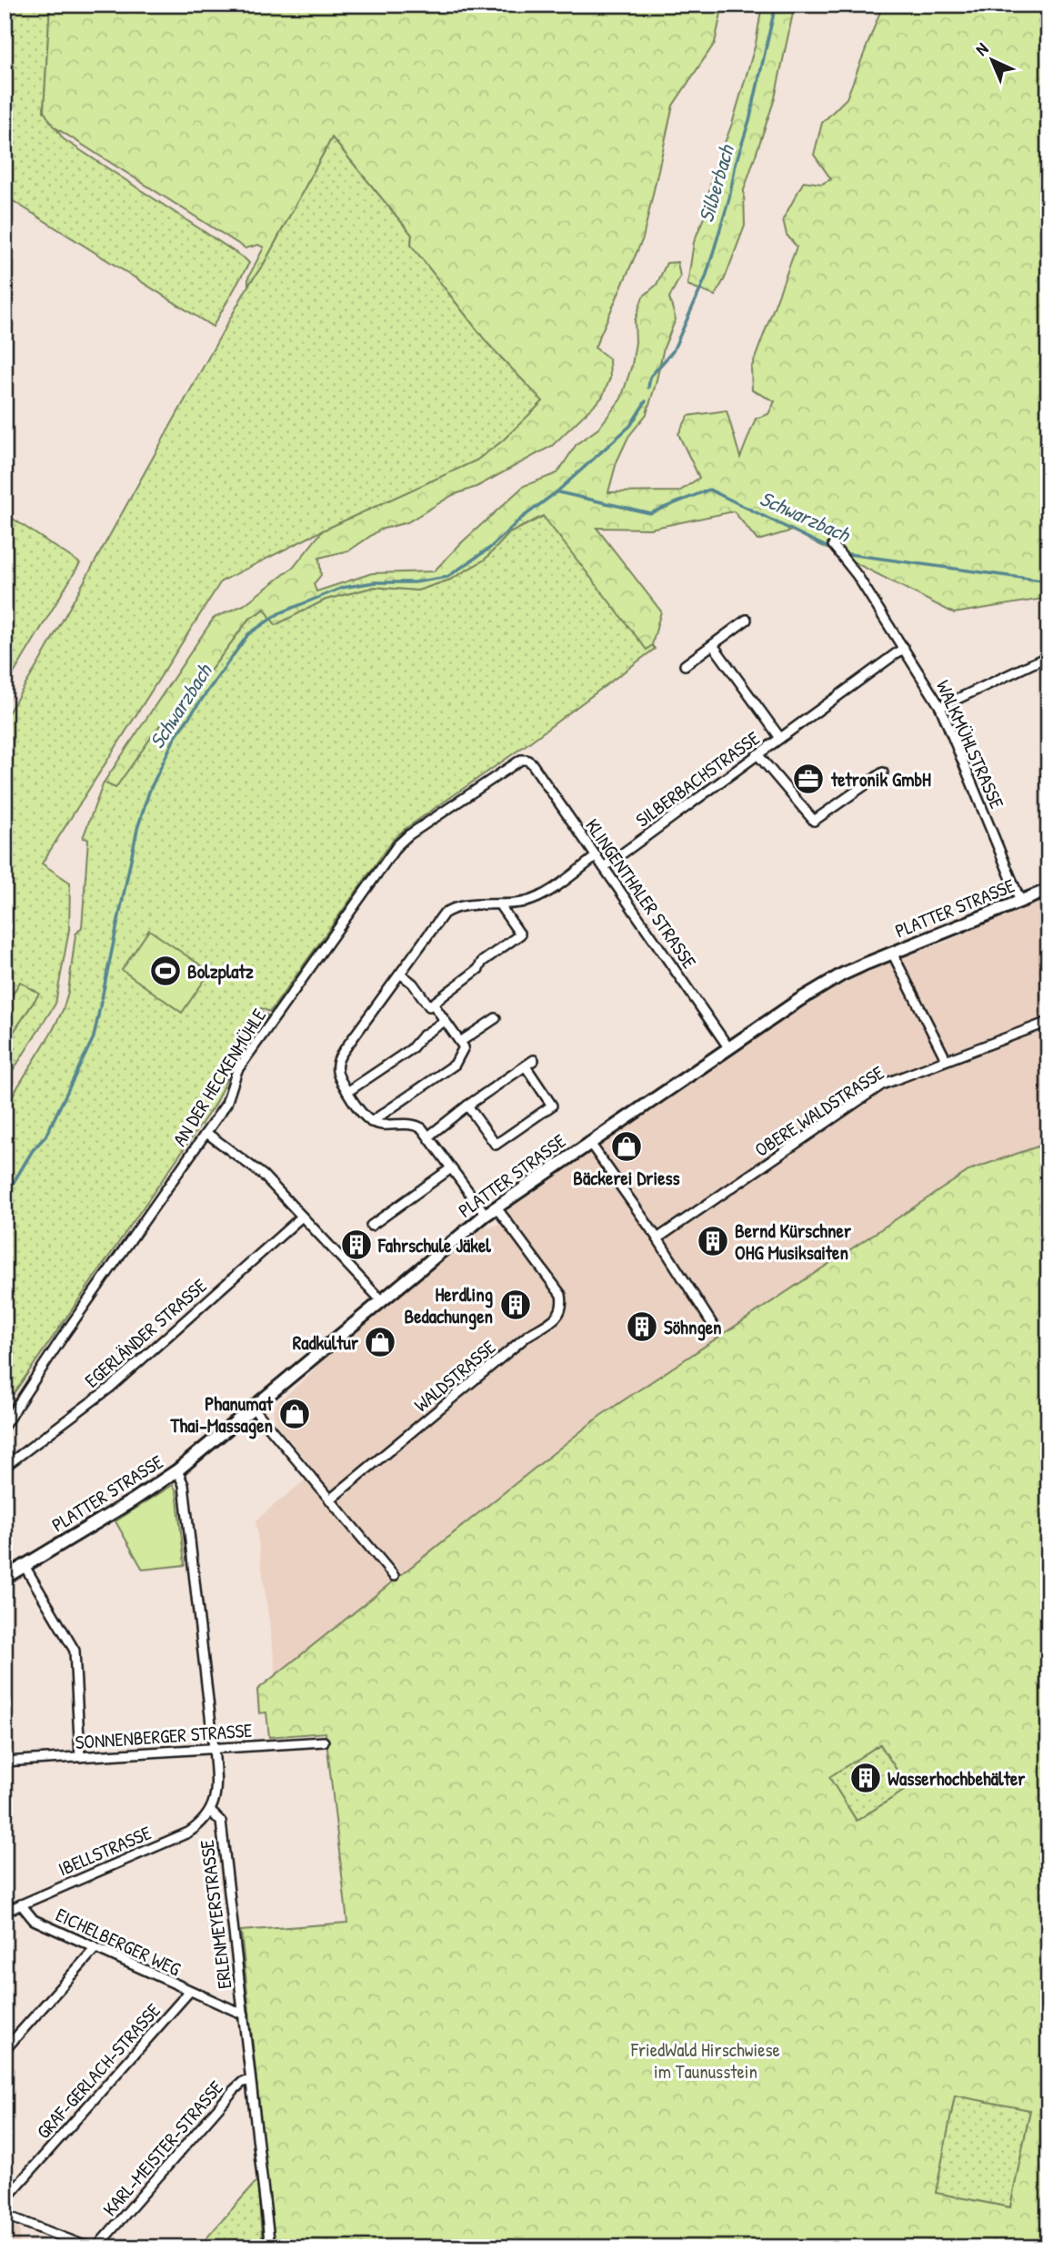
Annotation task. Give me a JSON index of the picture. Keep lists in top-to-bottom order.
{
  "streets": {
    "main road": ["PLATTER STRASSE"],
    "street": [
      "WALKMÜHLSTRASSE",
      "SILBERBACHSTRASSE",
      "KLINGENTHALER STRASSE",
      "AN DER HECKENMÜHLE",
      "OBERE WALDSTRASSE",
      "EGERLÄNDER STRASSE",
      "WALDSTRASSE",
      "SONNENBERGER STRASSE",
      "IBELLSTRASSE",
      "ERLENMEYERSTRASSE",
      "EICHELBERGER WEG",
      "GRAF-GERLACH-STRASSE",
      "KARL-MEISTER-STRASSE"
    ]
  },
  "crossings": [
    ["WALKMÜHLSTRASSE", "SILBERBACHSTRASSE"],
    ["WALKMÜHLSTRASSE", "PLATTER STRASSE"],
    ["SILBERBACHSTRASSE", "KLINGENTHALER STRASSE"],
    ["KLINGENTHALER STRASSE", "PLATTER STRASSE"],
    ["KLINGENTHALER STRASSE", "AN DER HECKENMÜHLE"],
    ["PLATTER STRASSE", "WALDSTRASSE"],
    ["IBELLSTRASSE", "ERLENMEYERSTRASSE"],
    ["IBELLSTRASSE", "EICHELBERGER WEG"],
    ["ERLENMEYERSTRASSE", "EICHELBERGER WEG"],
    ["ERLENMEYERSTRASSE", "KARL-MEISTER-STRASSE"],
    ["EICHELBERGER WEG", "GRAF-GERLACH-STRASSE"]
  ],
  "water": ["Silberbach", "Schwarzbach"],
  "parks": ["FriedWald Hirschwiese im Taunusstein"],
  "places": {
    "office": ["tetronik GmbH"],
    "sports": ["Bolzplatz"],
    "shop": ["Bäckerei Driess", "Radkultur", "Phanumat Thai-Massagen"],
    "building": [
      "Bernd Kürschner OHG Musiksaiten",
      "Fahrschule Jäkel",
      "Herdling Bedachungen",
      "Söhngen",
      "Wasserhochbehälter"
    ]
  },
  "north": "top left"
}
